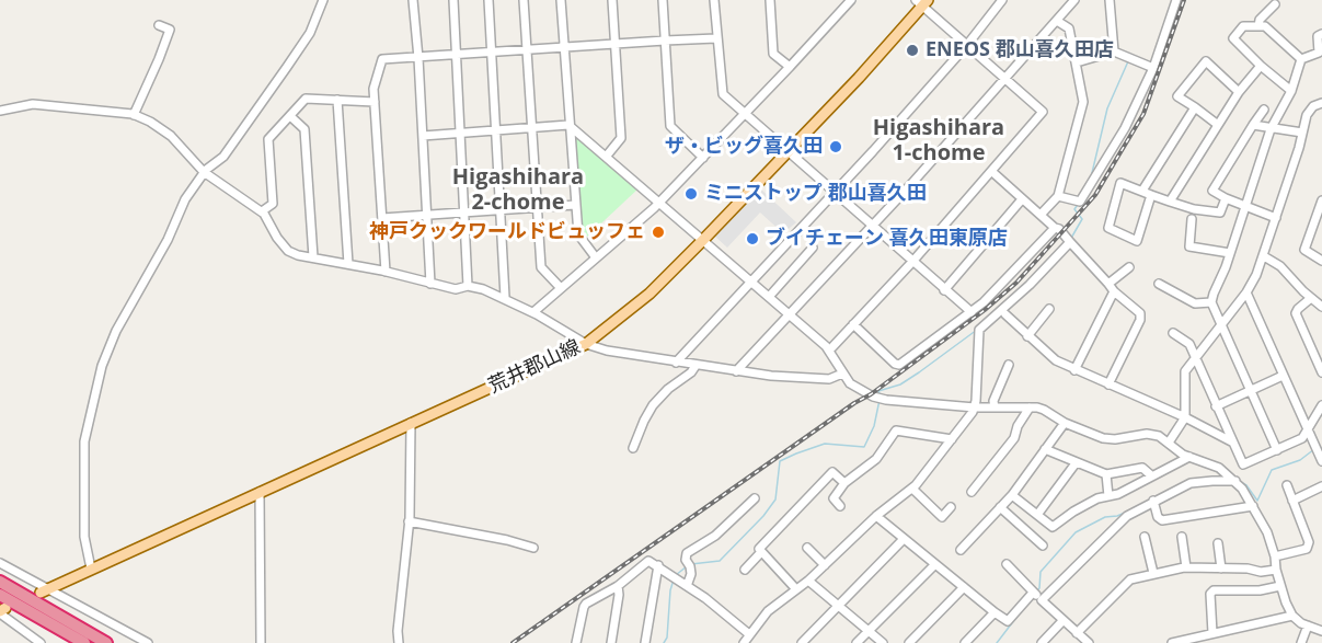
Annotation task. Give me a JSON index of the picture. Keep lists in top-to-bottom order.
{
  "streets": {
    "main road": ["荒井郡山線"]
  },
  "districts": ["Higashihara 1-chome", "Higashihara 2-chome"],
  "places": [
    "ENEOS 郡山喜久田店",
    "ザ・ビッグ喜久田",
    "ミニストップ 郡山喜久田",
    "神戸クックワールドビュッフェ",
    "ブイチェーン 喜久田東原店"
  ]
}
